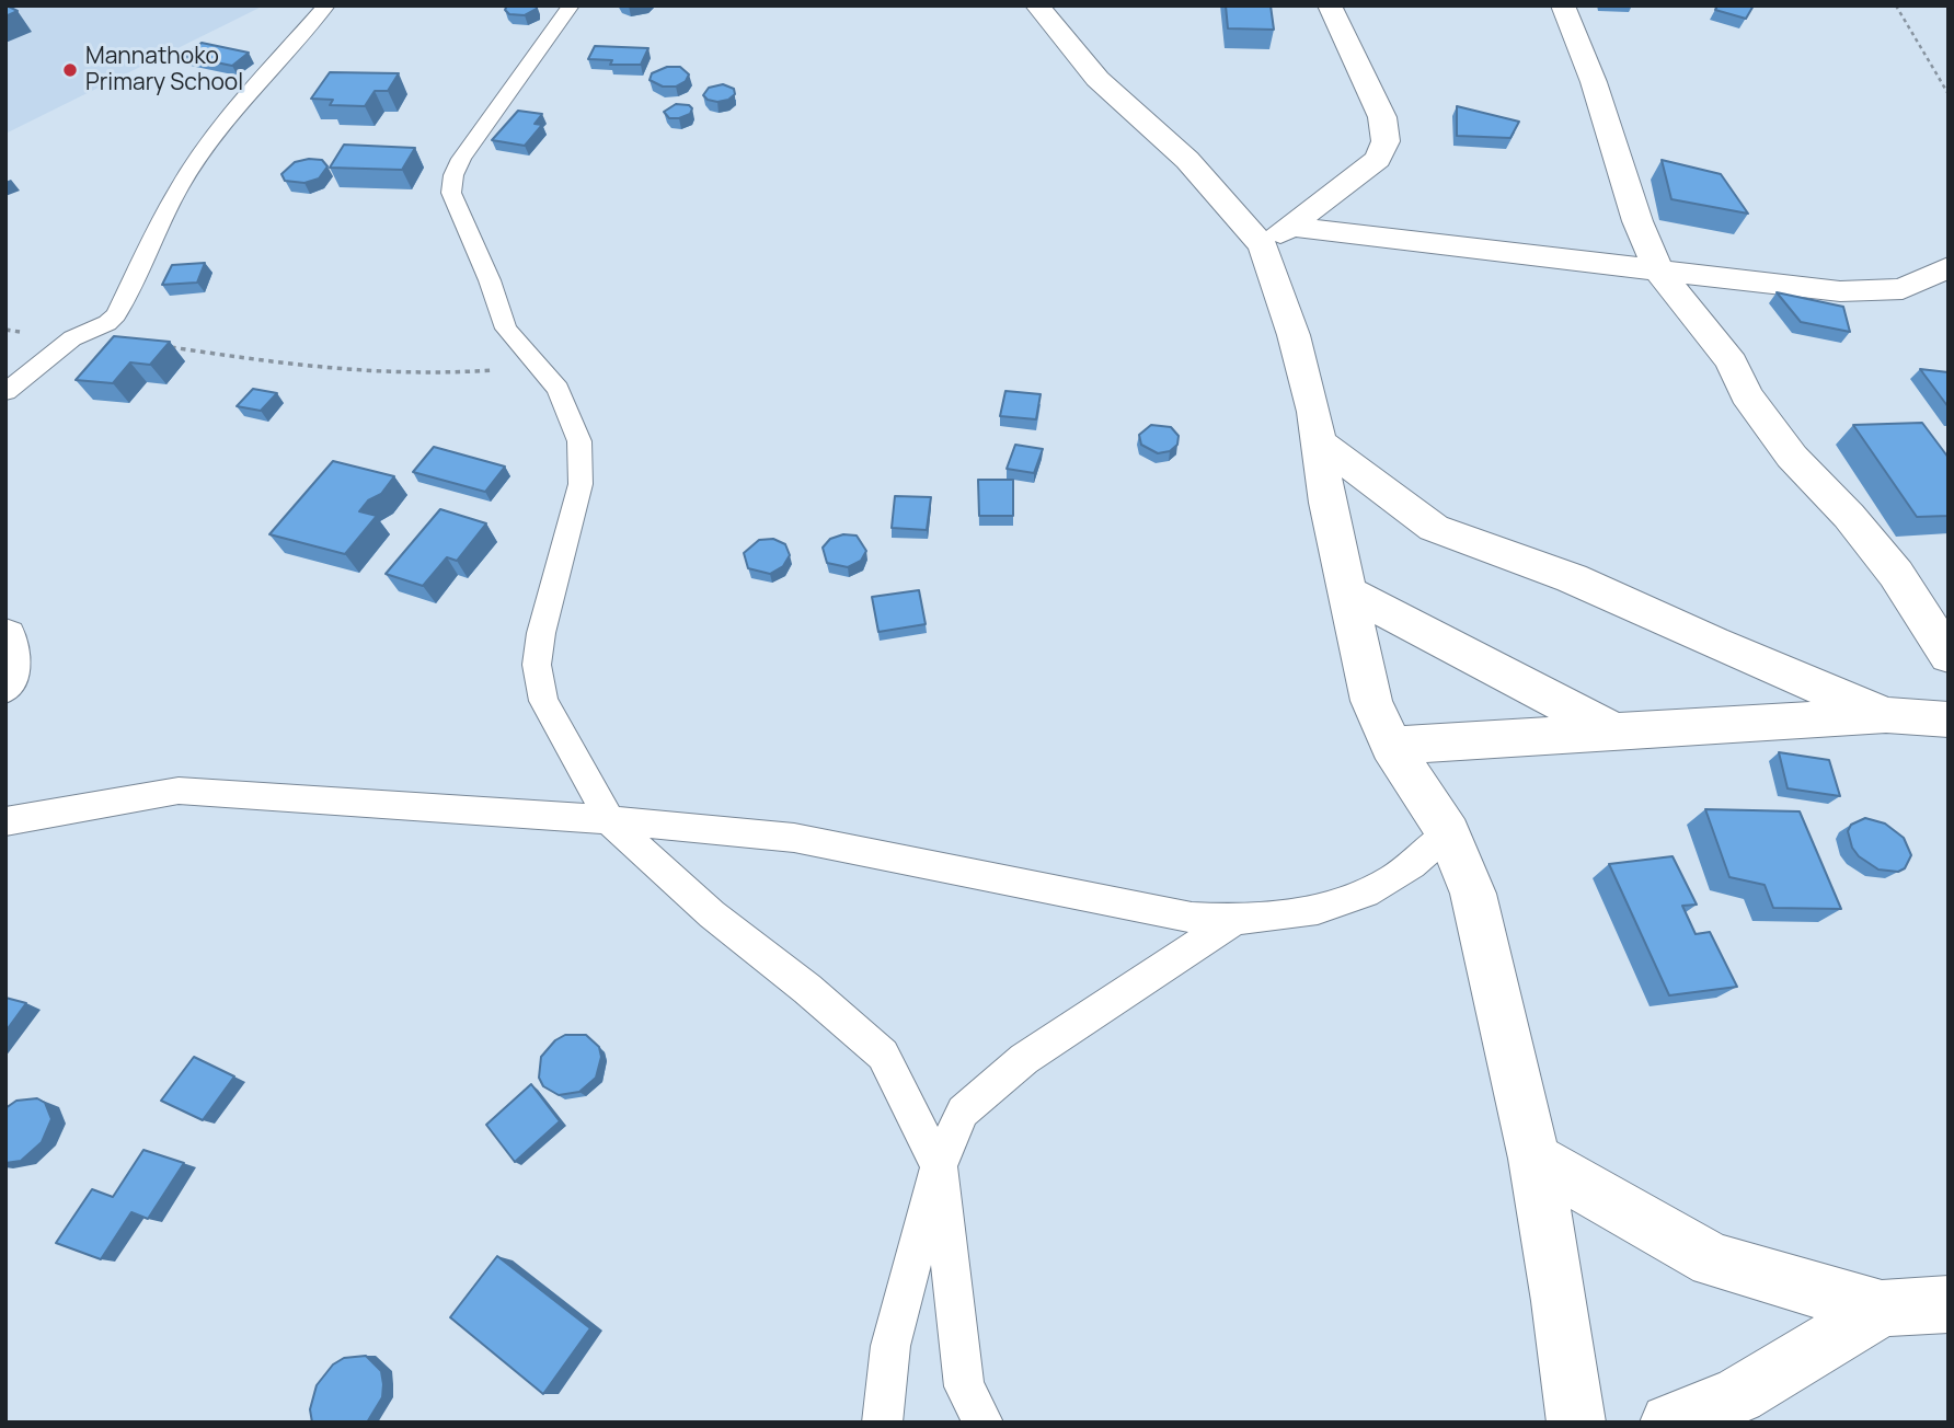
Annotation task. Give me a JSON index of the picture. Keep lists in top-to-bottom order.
{
  "places": ["Mannathoko Primary School"]
}
